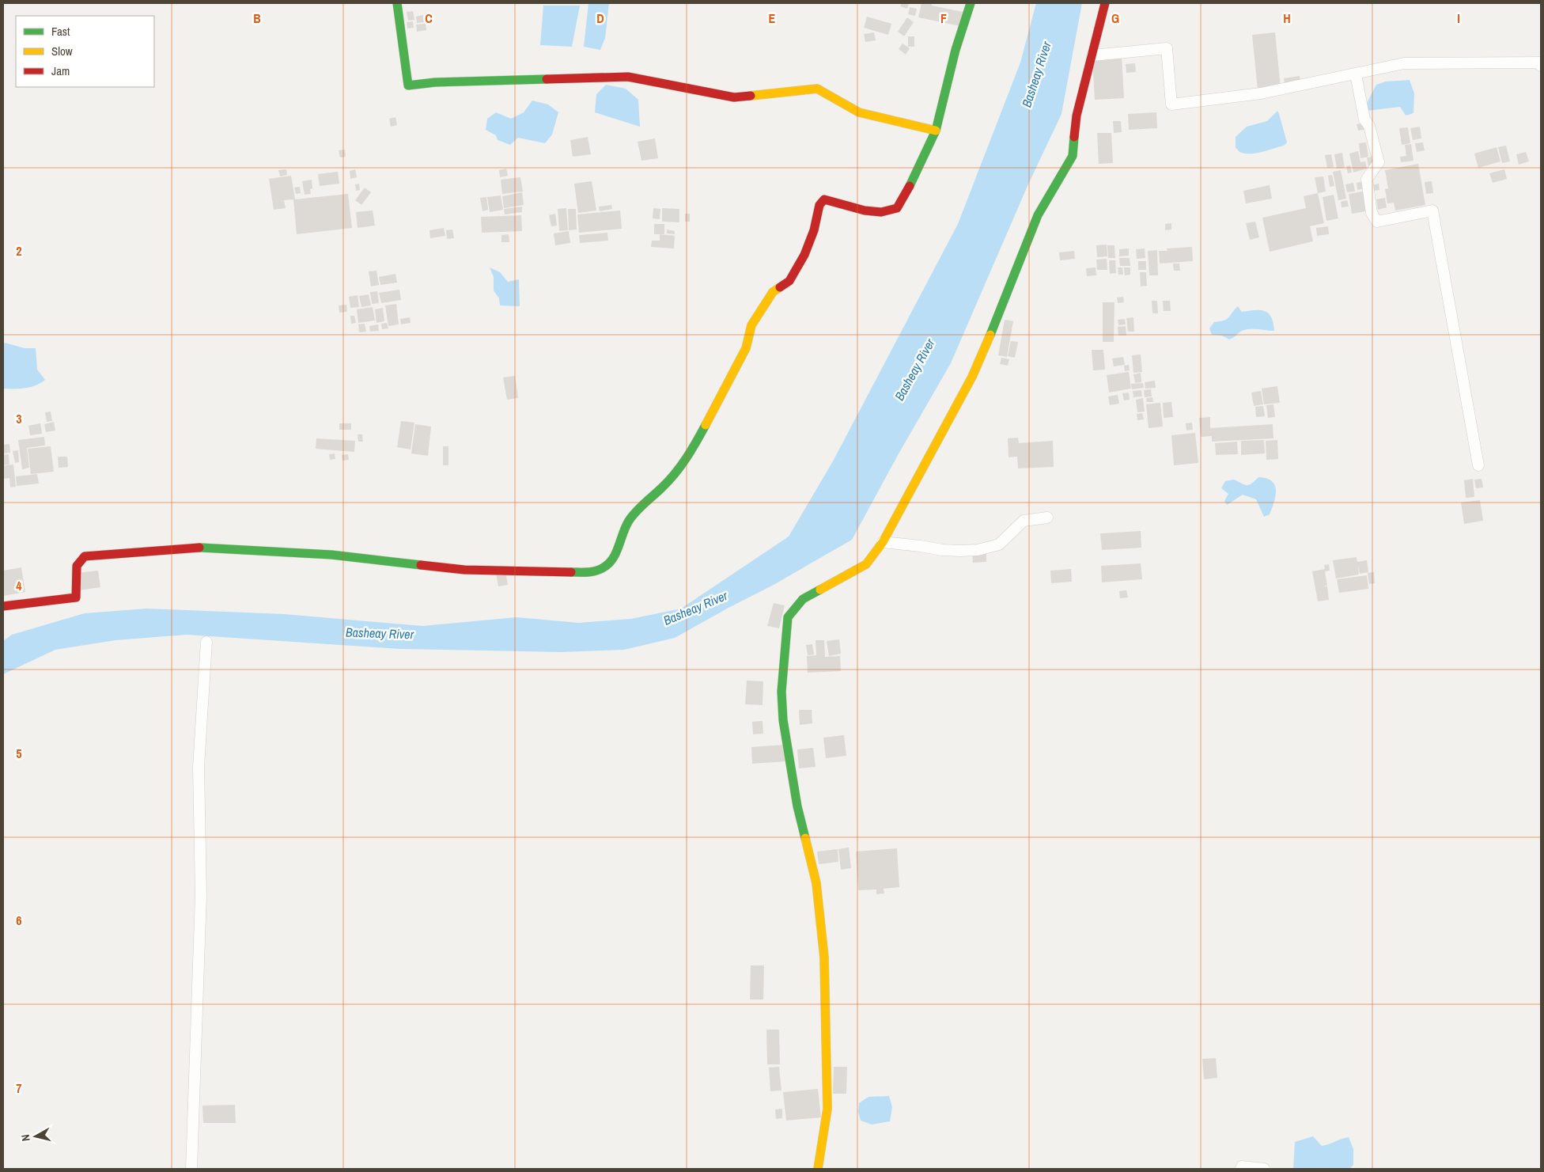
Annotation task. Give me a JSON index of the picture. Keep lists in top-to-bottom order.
{
  "water": ["Basheay River"],
  "legend": ["Fast", "Slow", "Jam"],
  "north": "left",
  "grid": {
    "columns": [
      "B",
      "C",
      "D",
      "E",
      "F",
      "G",
      "H",
      "I"
    ],
    "rows": [
      "2",
      "3",
      "4",
      "5",
      "6",
      "7"
    ]
  }
}
